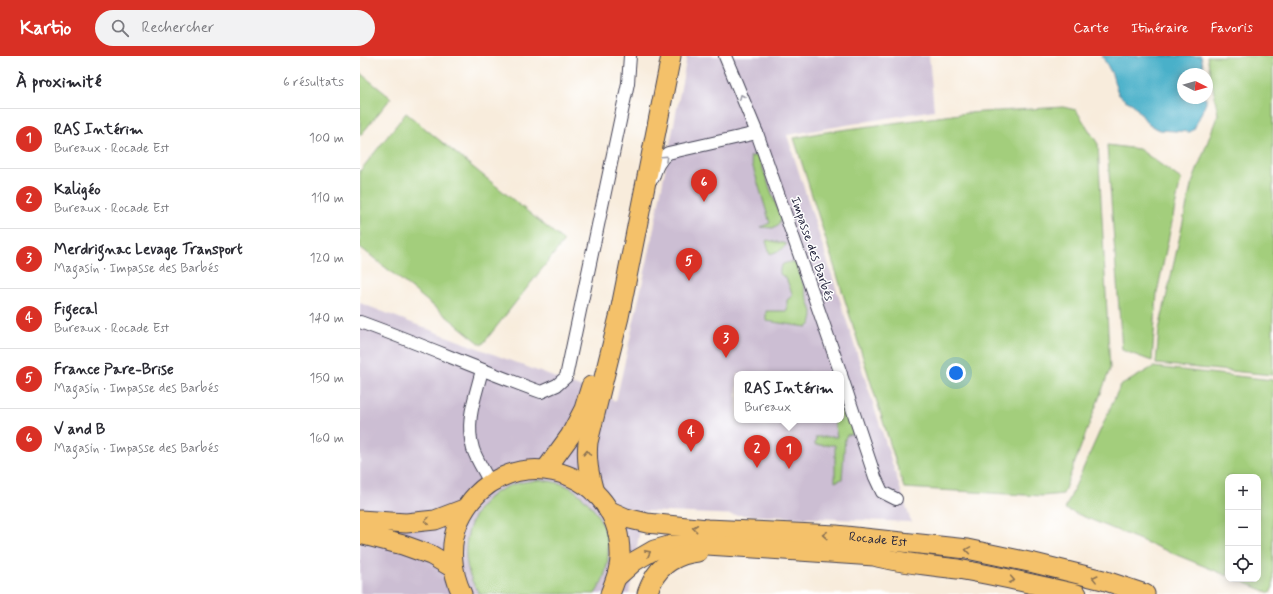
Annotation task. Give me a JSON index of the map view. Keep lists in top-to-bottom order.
{
  "streets": {
    "main road": ["Rocade Est"],
    "street": ["Impasse des Barbés"]
  },
  "north": "right",
  "page": {
    "header": "Kartio",
    "search": "Rechercher",
    "nav": ["Carte", "Itinéraire", "Favoris"],
    "heading": ["À proximité", "6 résultats"],
    "list": [
      {
        "mark": "1",
        "name": "RAS Intérim",
        "note": "Bureaux · Rocade Est",
        "value": "100 m"
      },
      {
        "mark": "2",
        "name": "Kaligéo",
        "note": "Bureaux · Rocade Est",
        "value": "110 m"
      },
      {
        "mark": "3",
        "name": "Merdrignac Levage Transport",
        "note": "Magasin · Impasse des Barbés",
        "value": "120 m"
      },
      {
        "mark": "4",
        "name": "Figecal",
        "note": "Bureaux · Rocade Est",
        "value": "140 m"
      },
      {
        "mark": "5",
        "name": "France Pare-Brise",
        "note": "Magasin · Impasse des Barbés",
        "value": "150 m"
      },
      {
        "mark": "6",
        "name": "V and B",
        "note": "Magasin · Impasse des Barbés",
        "value": "160 m"
      }
    ],
    "pins": [
      "6",
      "5",
      "3",
      "4",
      "2",
      "1"
    ],
    "popup": ["RAS Intérim", "Bureaux"],
    "map_buttons": ["+", "−"]
  }
}
